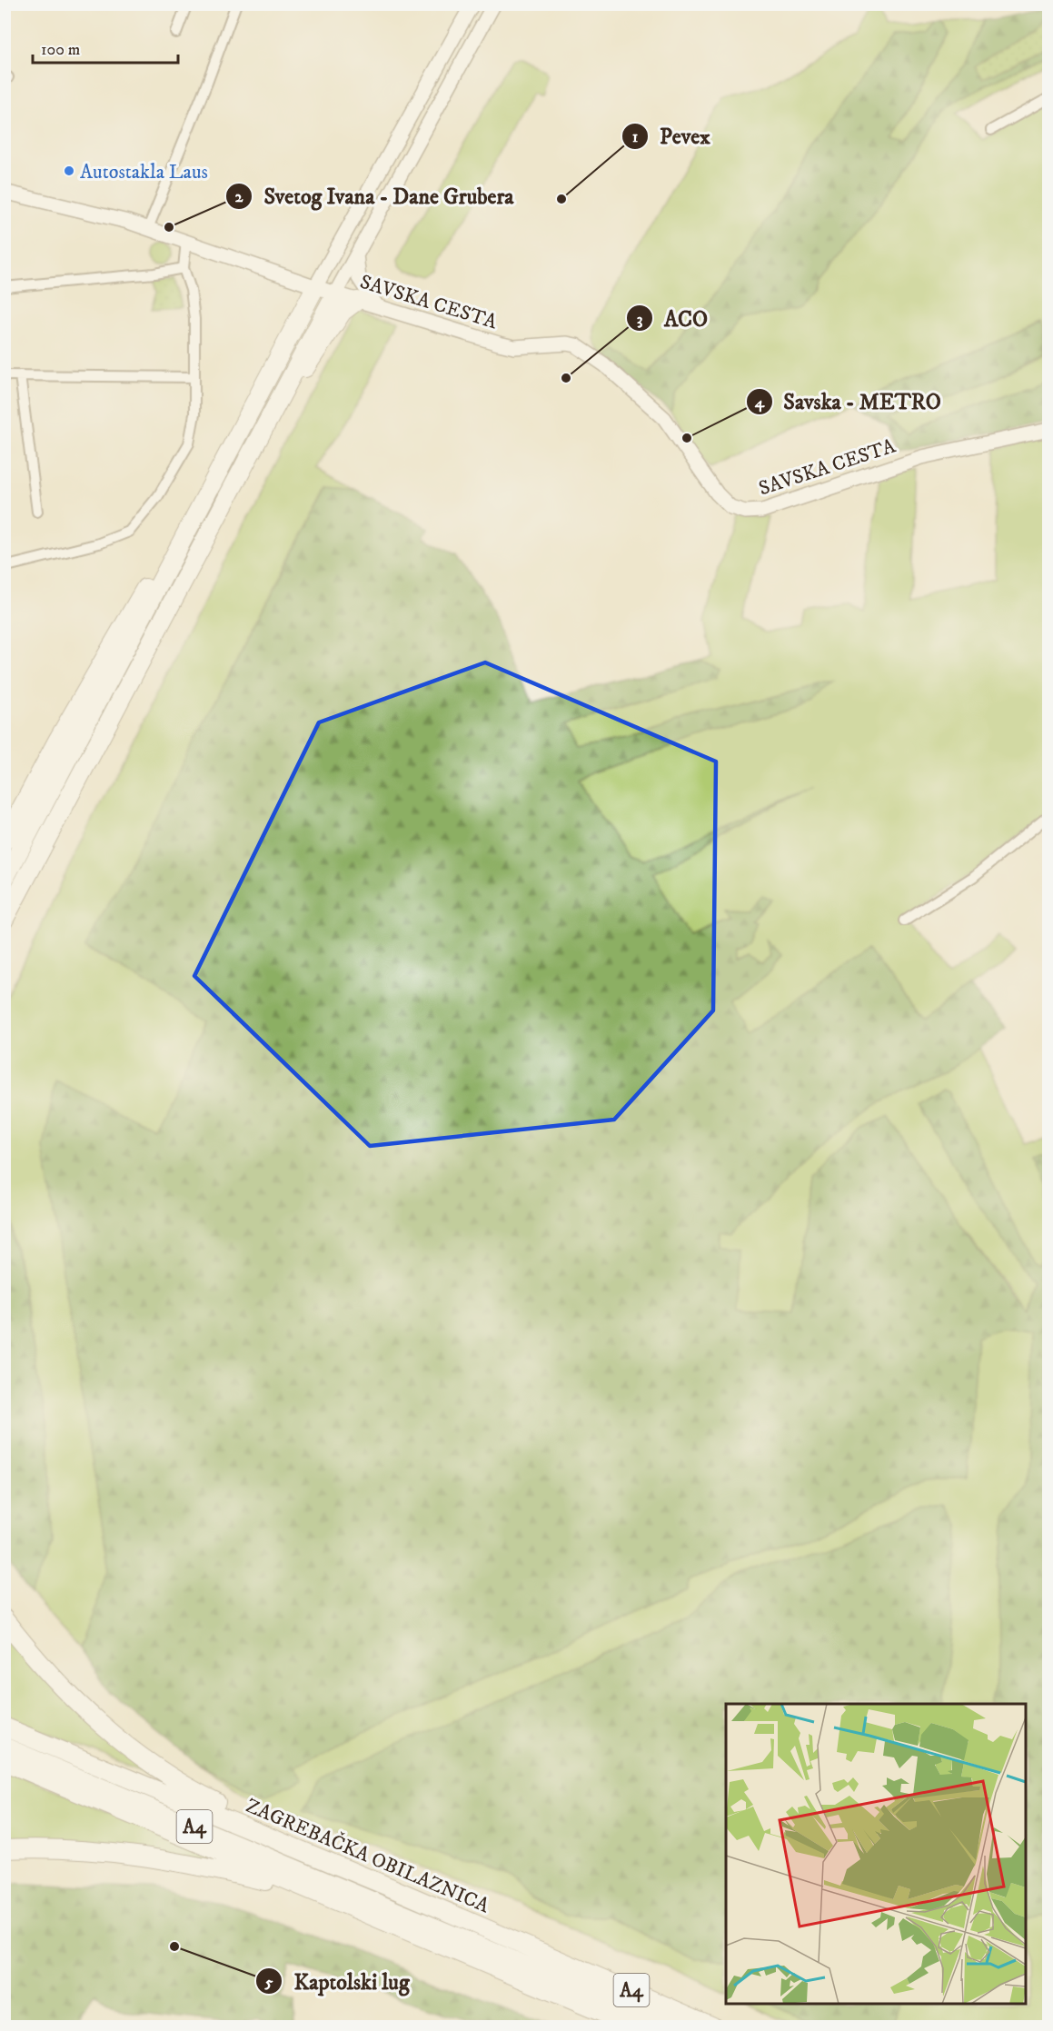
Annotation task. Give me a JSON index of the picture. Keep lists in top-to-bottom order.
{
  "streets": {
    "highway": ["A4", "ZAGREBAČKA OBILAZNICA"],
    "street": ["SAVSKA CESTA"]
  },
  "places": [
    "Autostakla Laus",
    "Pevex",
    "Svetog Ivana - Dane Grubera",
    "ACO",
    "Savska - METRO",
    "Kaptolski lug"
  ],
  "scale_bar": "100 m"
}
